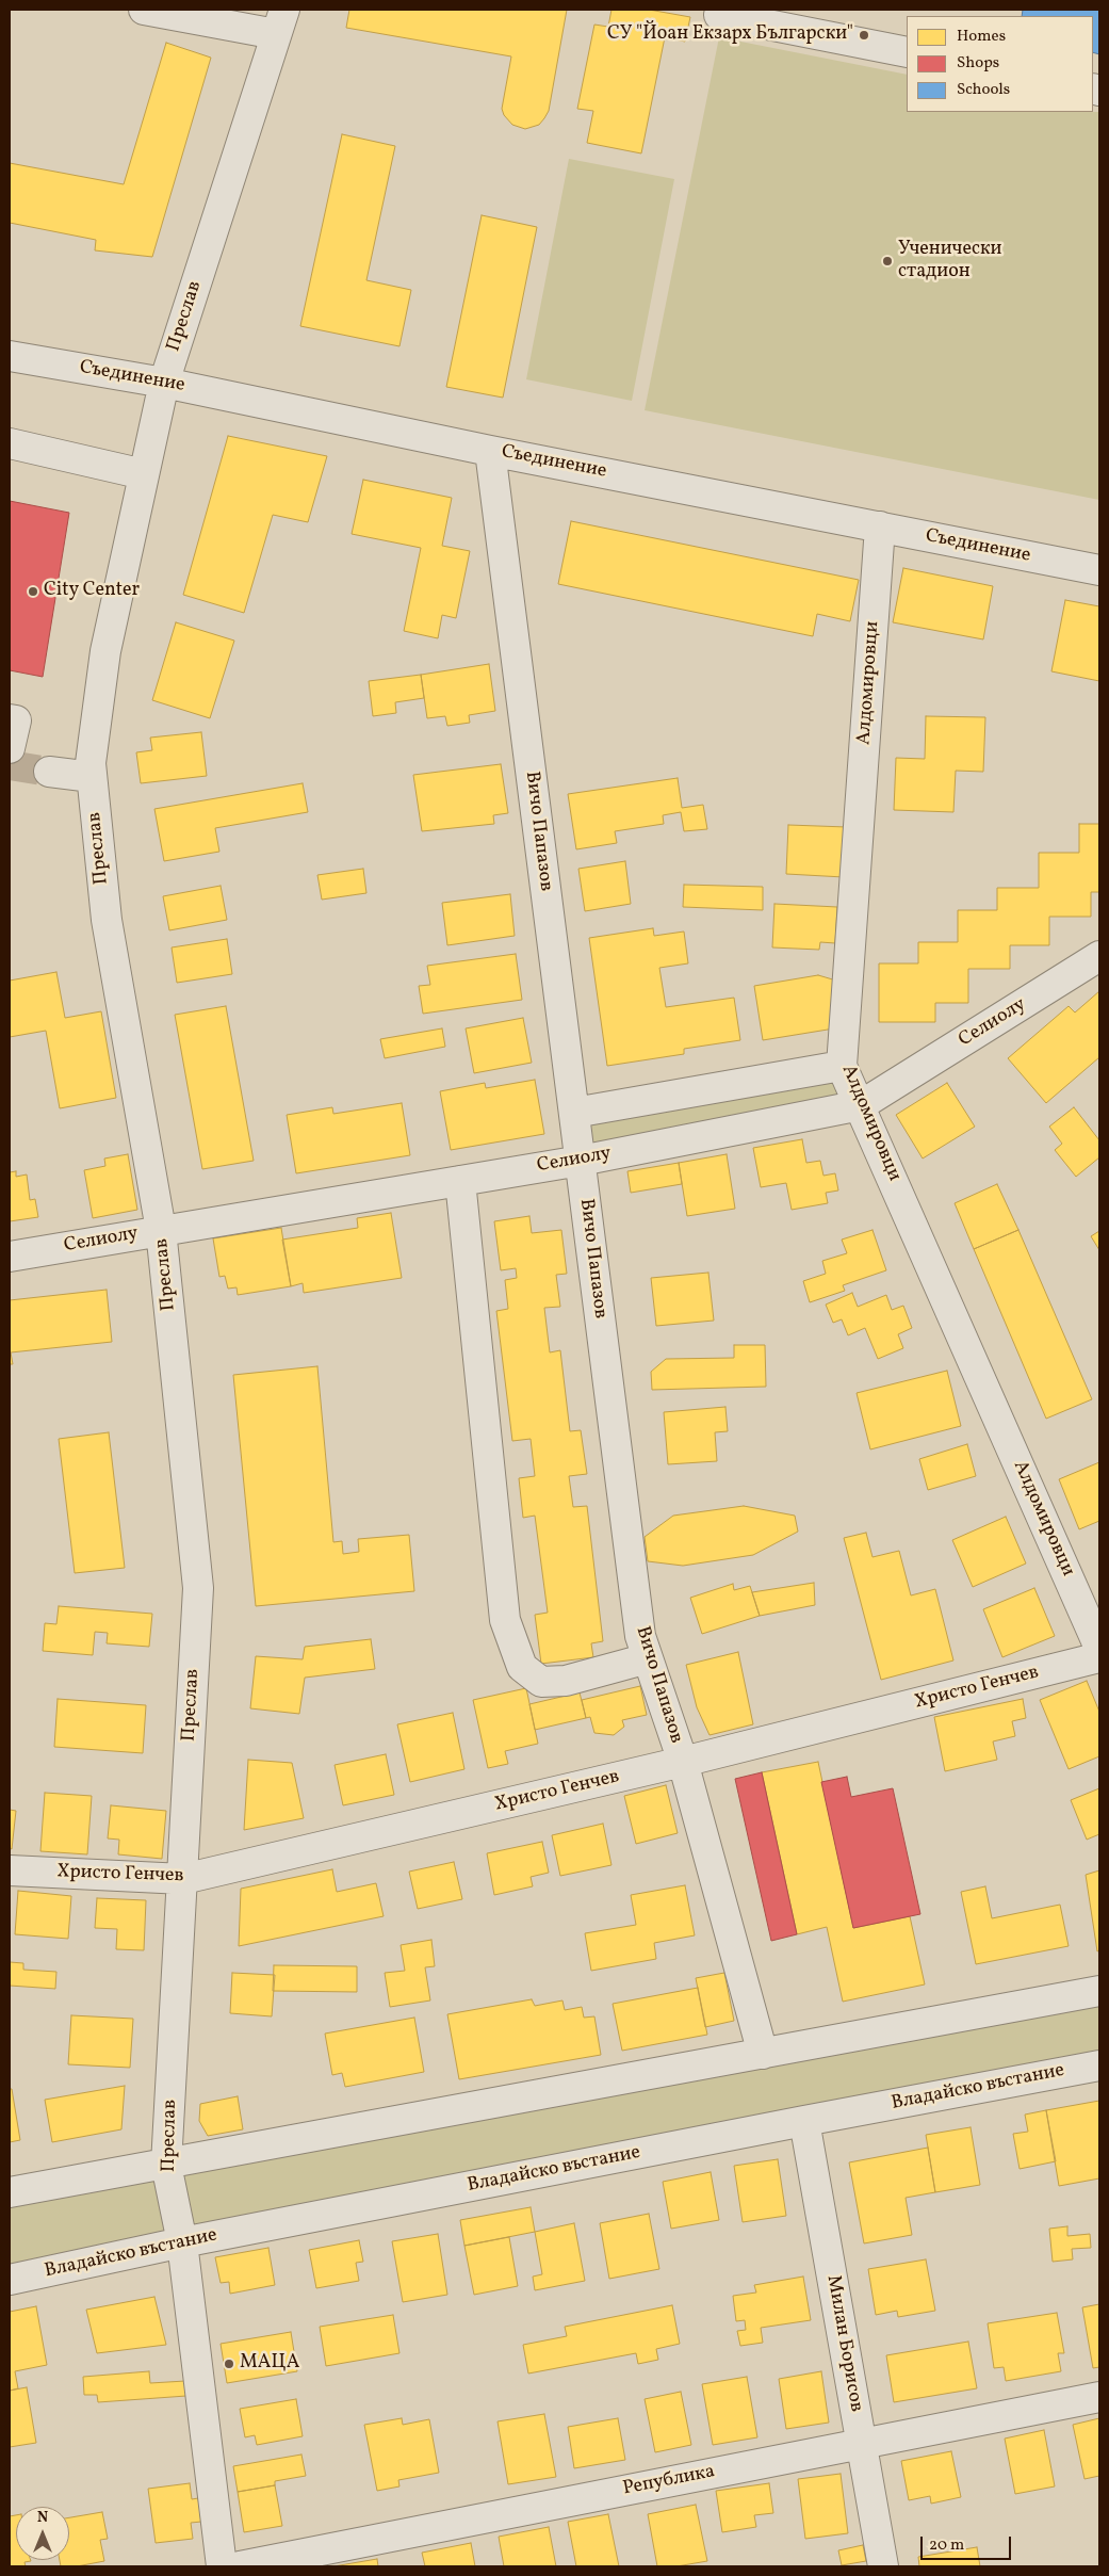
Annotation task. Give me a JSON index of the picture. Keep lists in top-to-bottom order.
{
  "streets": {
    "street": [
      "Преслав",
      "Съединение",
      "Алдомировци",
      "Вичо Папазов",
      "Селиолу",
      "Христо Генчев",
      "Владайско въстание",
      "Милан Борисов",
      "Република"
    ]
  },
  "crossings": [
    ["Преслав", "Съединение"],
    ["Преслав", "Селиолу"],
    ["Преслав", "Христо Генчев"],
    ["Преслав", "Владайско въстание"],
    ["Съединение", "Алдомировци"],
    ["Съединение", "Вичо Папазов"],
    ["Алдомировци", "Селиолу"],
    ["Вичо Папазов", "Селиолу"],
    ["Вичо Папазов", "Христо Генчев"],
    ["Владайско въстание", "Милан Борисов"],
    ["Милан Борисов", "Република"]
  ],
  "places": [
    "СУ \"Йоан Екзарх Български\"",
    "Ученически стадион",
    "City Center",
    "МАЦА"
  ],
  "legend": ["Homes", "Shops", "Schools"],
  "scale_bar": "20 m",
  "north": "top"
}
